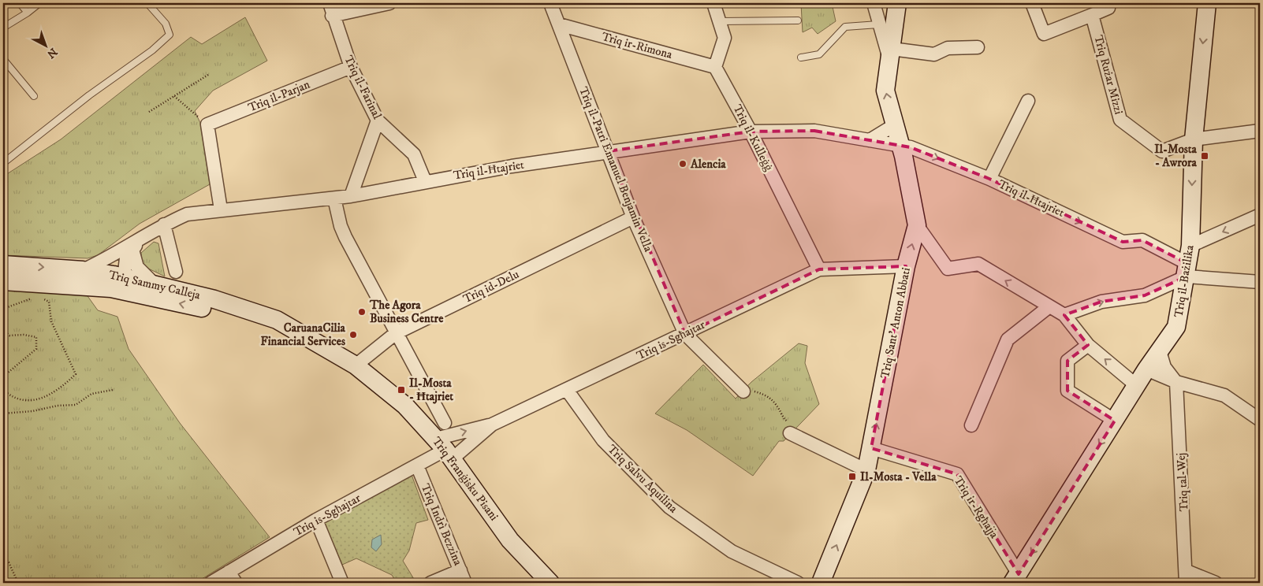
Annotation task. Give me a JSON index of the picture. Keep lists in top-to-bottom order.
{
  "streets": {
    "street": [
      "Triq ir-Rimona",
      "Triq Rużar Mizzi",
      "Triq il-Farinal",
      "Triq il-Parjan",
      "Triq il-Kulleġġ",
      "Triq il-Patri Emanuel Benjamin Vella",
      "Triq il-Ħtajriet",
      "Triq il-Bażilika",
      "Triq Sammy Calleja",
      "Triq id-Delu",
      "Triq Sant' Anton Abbati",
      "Triq is-Sgħajtar",
      "Triq Franġisku Pisani",
      "Triq Salvu Aquilina",
      "Triq tal-Wej",
      "Triq ir-Rgħajja",
      "Triq Indrì Bezzina"
    ]
  },
  "crossings": [
    ["Triq ir-Rimona", "Triq il-Kulleġġ"],
    ["Triq ir-Rimona", "Triq il-Patri Emanuel Benjamin Vella"],
    ["Triq Rużar Mizzi", "Triq il-Bażilika"],
    ["Triq il-Farinal", "Triq il-Parjan"],
    ["Triq il-Farinal", "Triq il-Ħtajriet"],
    ["Triq il-Kulleġġ", "Triq il-Ħtajriet"],
    ["Triq il-Kulleġġ", "Triq is-Sgħajtar"],
    ["Triq il-Patri Emanuel Benjamin Vella", "Triq il-Ħtajriet"],
    ["Triq il-Patri Emanuel Benjamin Vella", "Triq id-Delu"],
    ["Triq il-Patri Emanuel Benjamin Vella", "Triq is-Sgħajtar"],
    ["Triq il-Ħtajriet", "Triq il-Bażilika"],
    ["Triq il-Ħtajriet", "Triq Sammy Calleja"],
    ["Triq il-Ħtajriet", "Triq Sant' Anton Abbati"],
    ["Triq il-Bażilika", "Triq ir-Rgħajja"],
    ["Triq Sammy Calleja", "Triq id-Delu"],
    ["Triq Sammy Calleja", "Triq Franġisku Pisani"],
    ["Triq id-Delu", "Triq Franġisku Pisani"],
    ["Triq Sant' Anton Abbati", "Triq is-Sgħajtar"],
    ["Triq Sant' Anton Abbati", "Triq ir-Rgħajja"],
    ["Triq is-Sgħajtar", "Triq Franġisku Pisani"],
    ["Triq is-Sgħajtar", "Triq Salvu Aquilina"],
    ["Triq is-Sgħajtar", "Triq Indrì Bezzina"]
  ],
  "one_way": ["Triq il-Bażilika"],
  "places": {
    "transit": ["Il-Mosta - Awrora", "Il-Mosta - Ħtajriet", "Il-Mosta - Vella"],
    "other": ["Alencia", "The Agora Business Centre", "CaruanaCilia Financial Services"]
  },
  "north": "bottom right"
}
